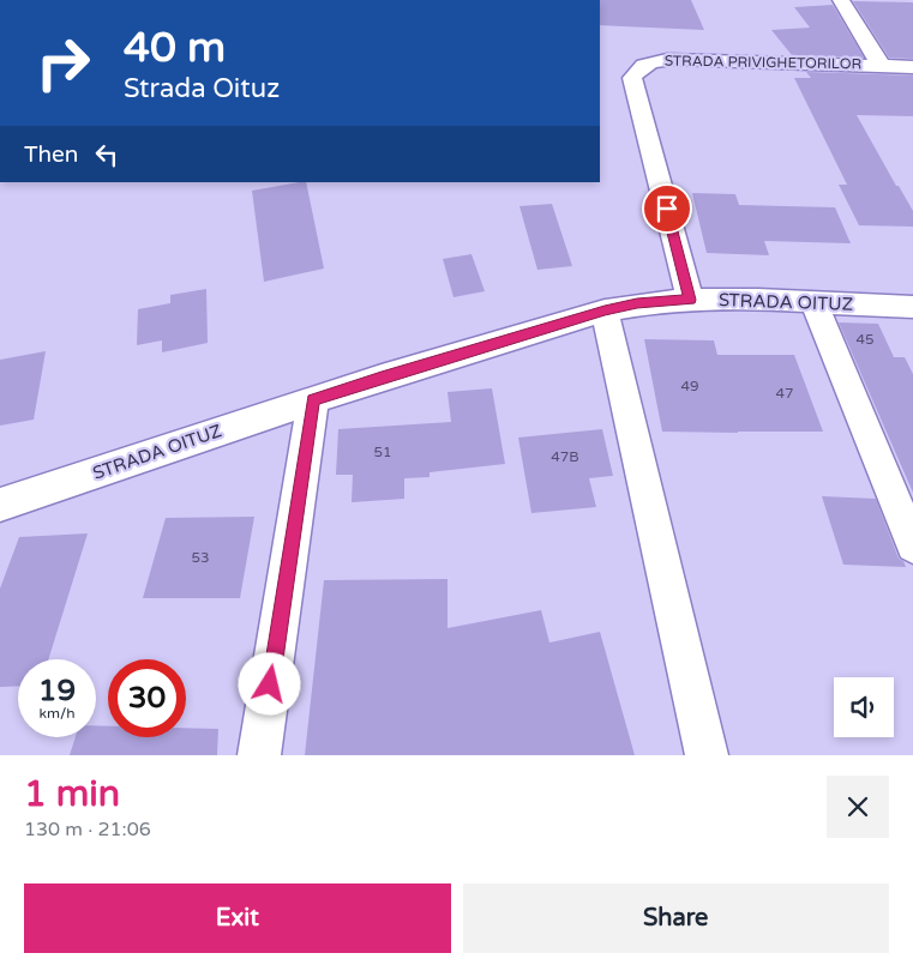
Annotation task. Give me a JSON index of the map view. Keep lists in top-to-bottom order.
{
  "streets": {
    "street": ["STRADA PRIVIGHETORILOR", "STRADA OITUZ"]
  },
  "crossings": [
    ["STRADA PRIVIGHETORILOR", "STRADA OITUZ"]
  ],
  "house_numbers": [
    "45",
    "49",
    "47",
    "51",
    "47B",
    "53"
  ],
  "page": {
    "turn": ["40 m", "Strada Oituz"],
    "then": "Then",
    "speed": "19 km/h",
    "limit": "30",
    "heading": ["1 min", "130 m · 21:06"],
    "buttons": ["Exit", "Share"]
  }
}
